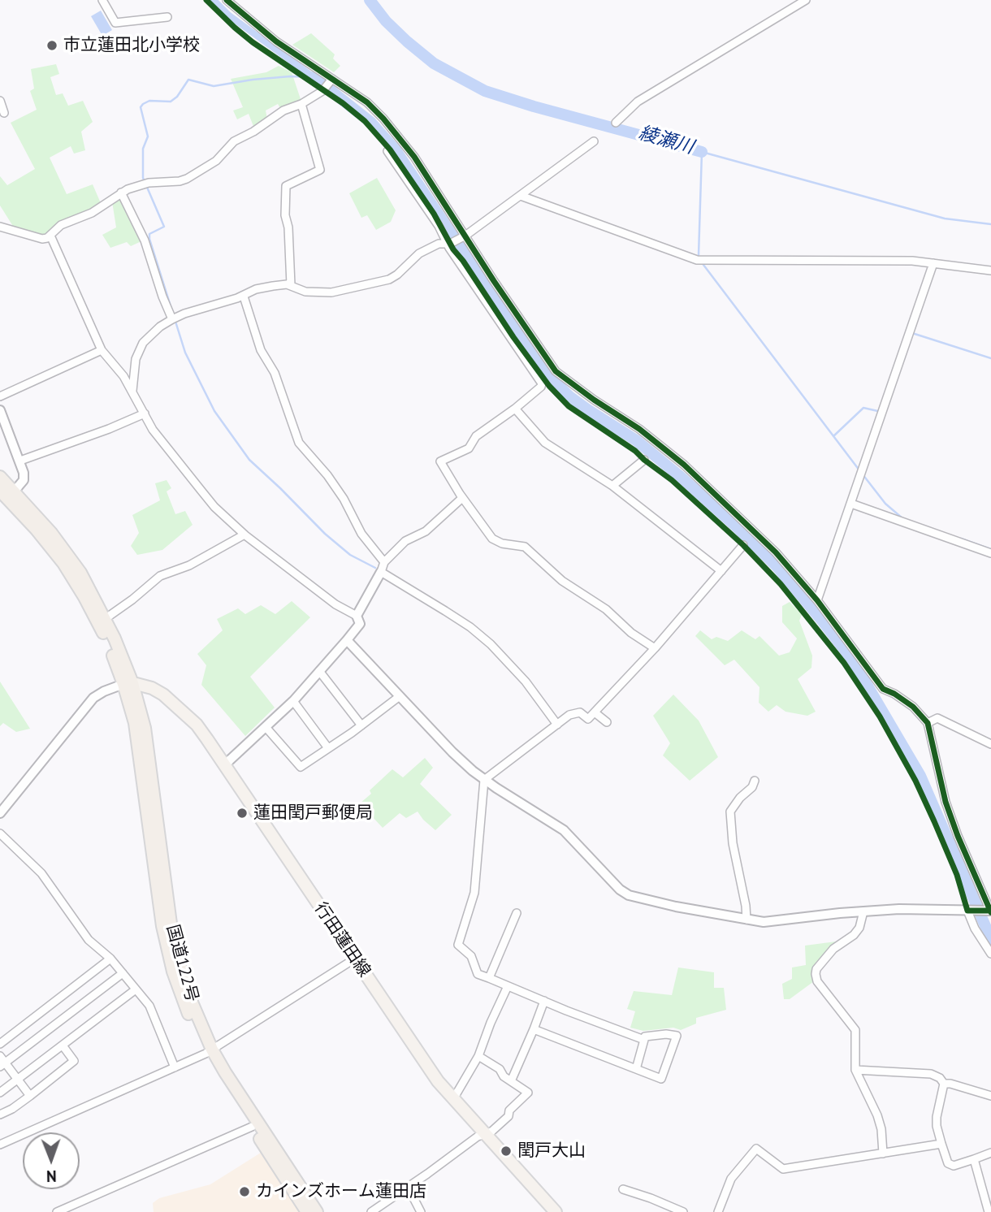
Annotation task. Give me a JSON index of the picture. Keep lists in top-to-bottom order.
{
  "streets": {
    "highway": ["国道122号"],
    "main road": ["行田蓮田線"]
  },
  "crossings": [
    ["行田蓮田線", "国道122号"]
  ],
  "water": ["綾瀬川"],
  "places": [
    "市立蓮田北小学校",
    "蓮田閏戸郵便局",
    "閏戸大山",
    "カインズホーム蓮田店"
  ],
  "north": "bottom"
}
